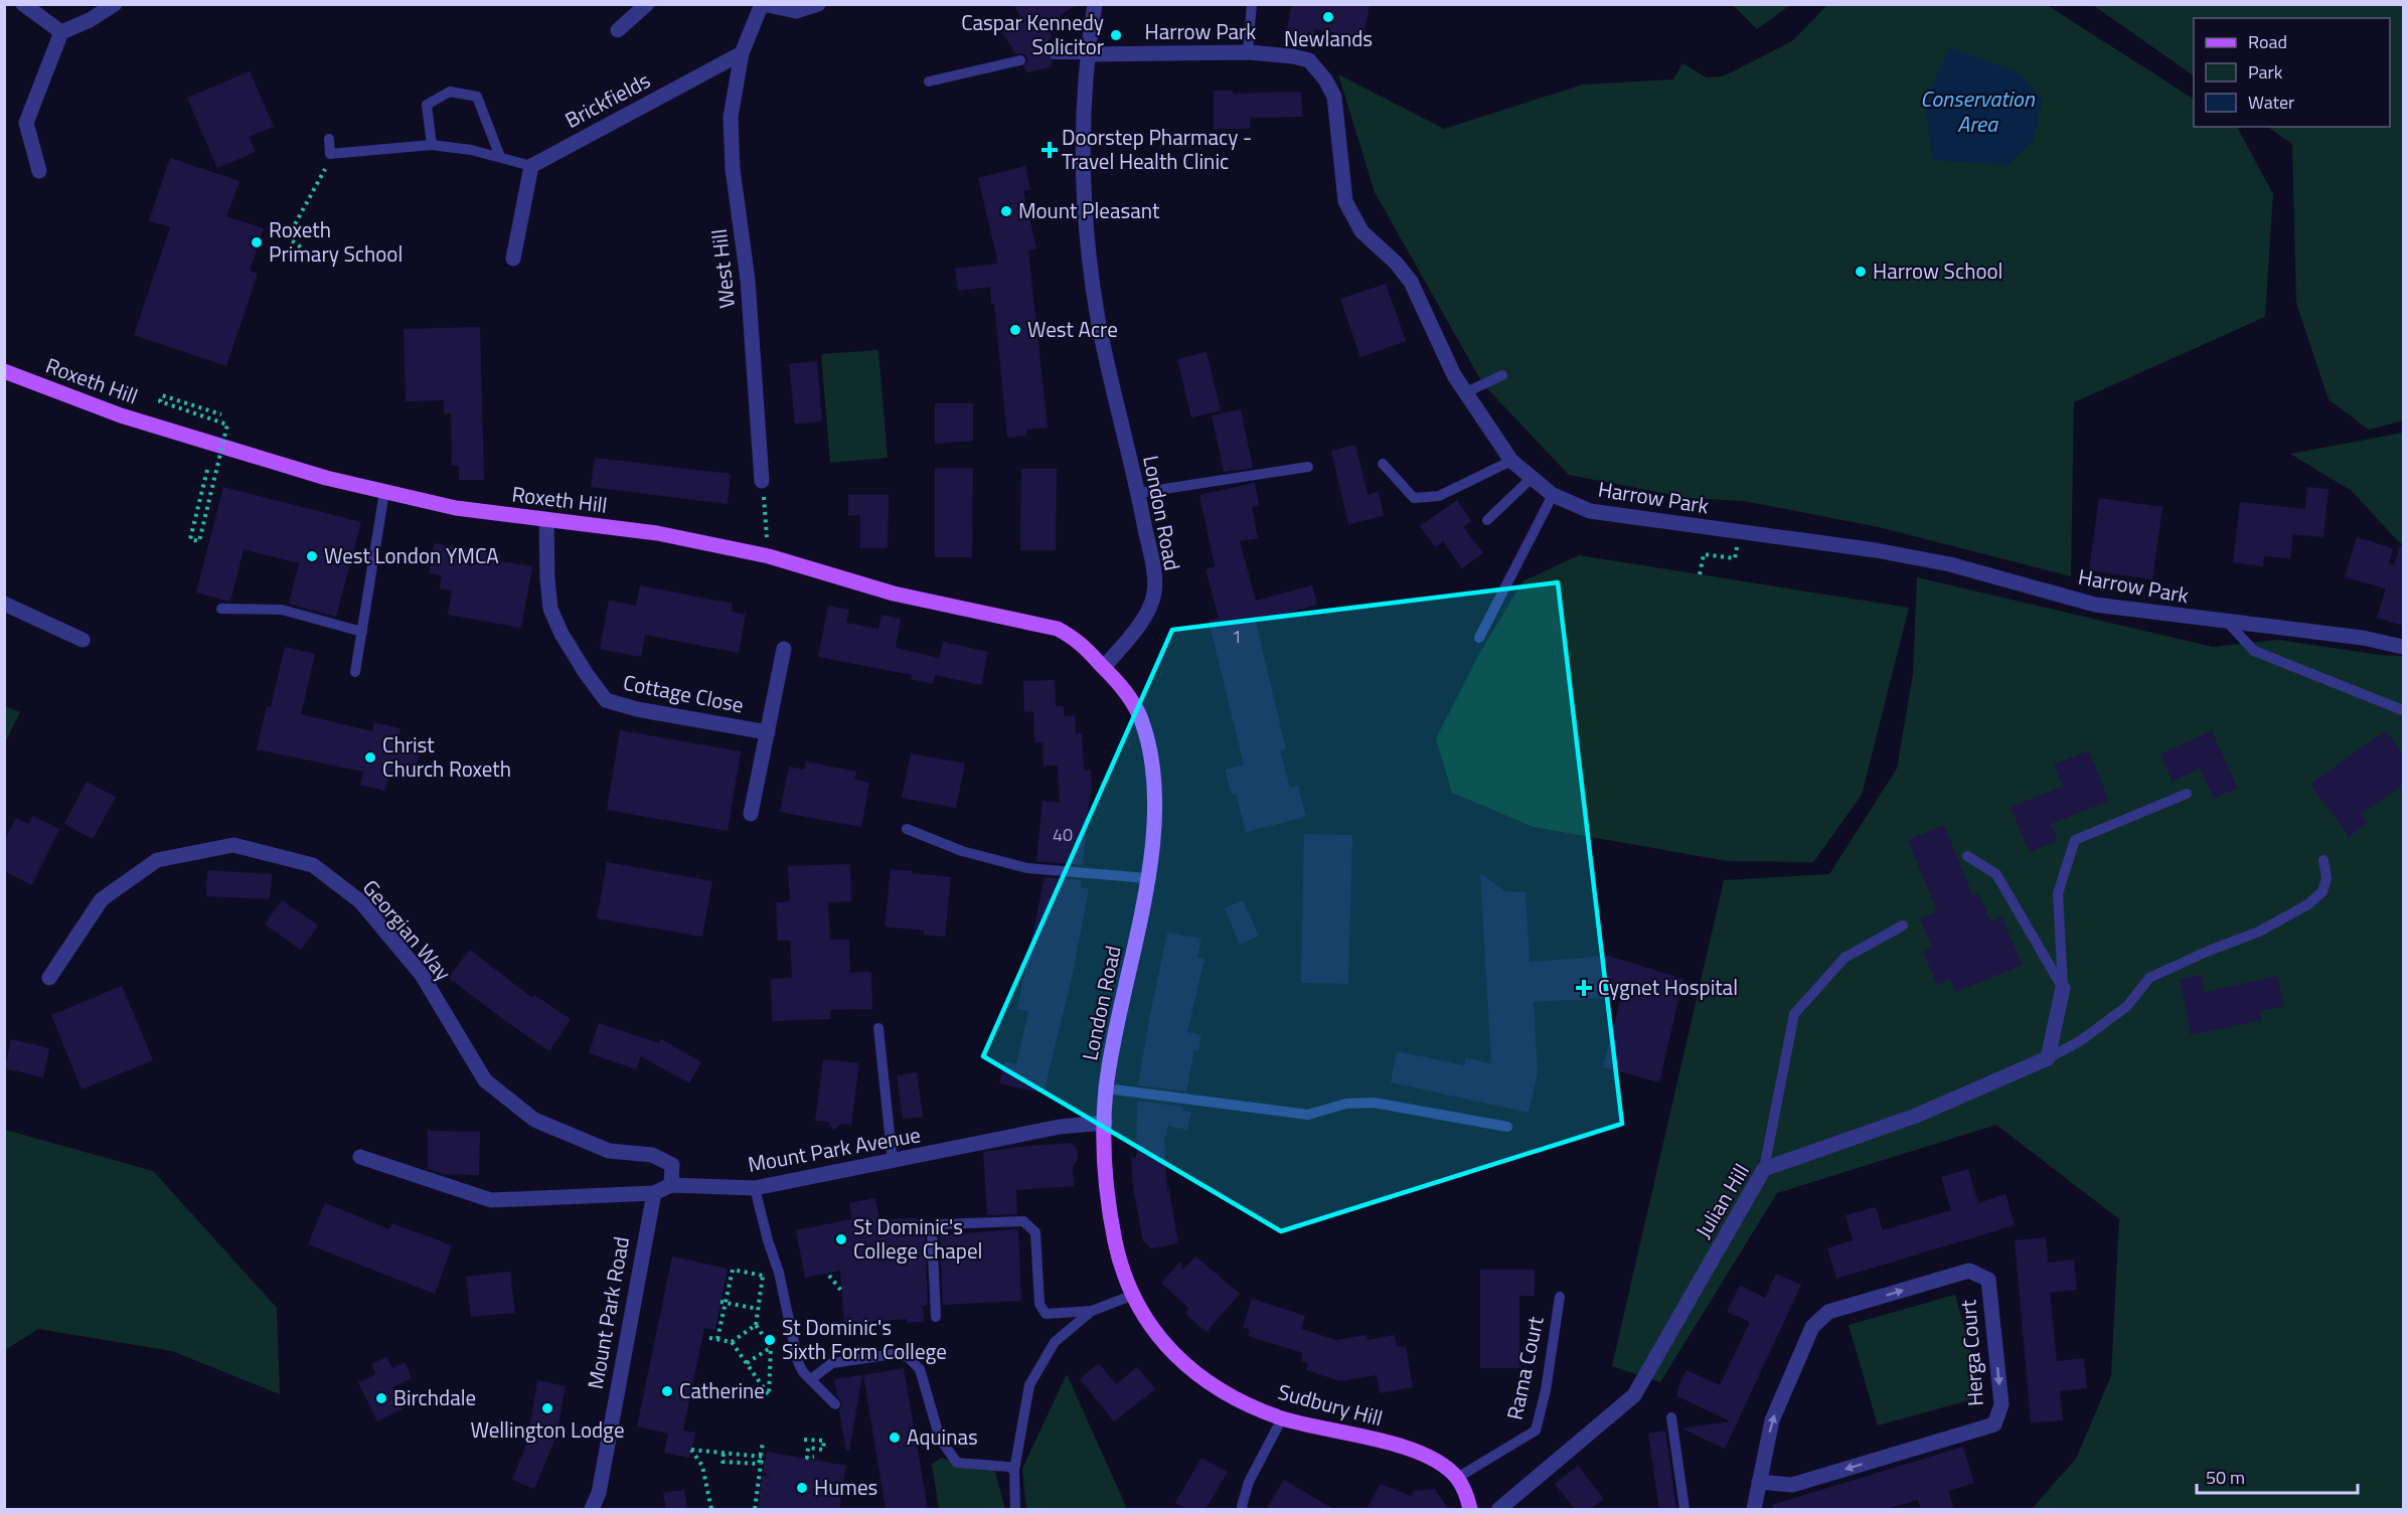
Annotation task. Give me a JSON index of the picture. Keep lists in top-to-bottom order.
{
  "streets": {
    "main road": ["Roxeth Hill", "London Road", "Sudbury Hill"],
    "street": [
      "Harrow Park",
      "Brickfields",
      "West Hill",
      "Cottage Close",
      "Georgian Way",
      "Mount Park Avenue",
      "Julian Hill",
      "Mount Park Road",
      "Herga Court"
    ],
    "lane": ["Rama Court"]
  },
  "crossings": [
    ["Harrow Park", "London Road"],
    ["Brickfields", "West Hill"],
    ["Roxeth Hill", "London Road"],
    ["Roxeth Hill", "Cottage Close"],
    ["London Road", "Mount Park Avenue"],
    ["London Road", "Sudbury Hill"],
    ["Georgian Way", "Mount Park Avenue"],
    ["Mount Park Avenue", "Mount Park Road"],
    ["Rama Court", "Sudbury Hill"]
  ],
  "water": ["Conservation Area"],
  "places": {
    "other": [
      "Newlands",
      "Caspar Kennedy Solicitor",
      "Mount Pleasant",
      "Roxeth Primary School",
      "Harrow School",
      "West Acre",
      "West London YMCA",
      "Christ Church Roxeth",
      "St Dominic's College Chapel",
      "St Dominic's Sixth Form College",
      "Catherine",
      "Birchdale",
      "Wellington Lodge",
      "Aquinas",
      "Humes"
    ],
    "health": ["Doorstep Pharmacy - Travel Health Clinic", "Cygnet Hospital"]
  },
  "house_numbers": ["1", "40"],
  "legend": ["Road", "Park", "Water"],
  "scale_bar": "50 m"
}
